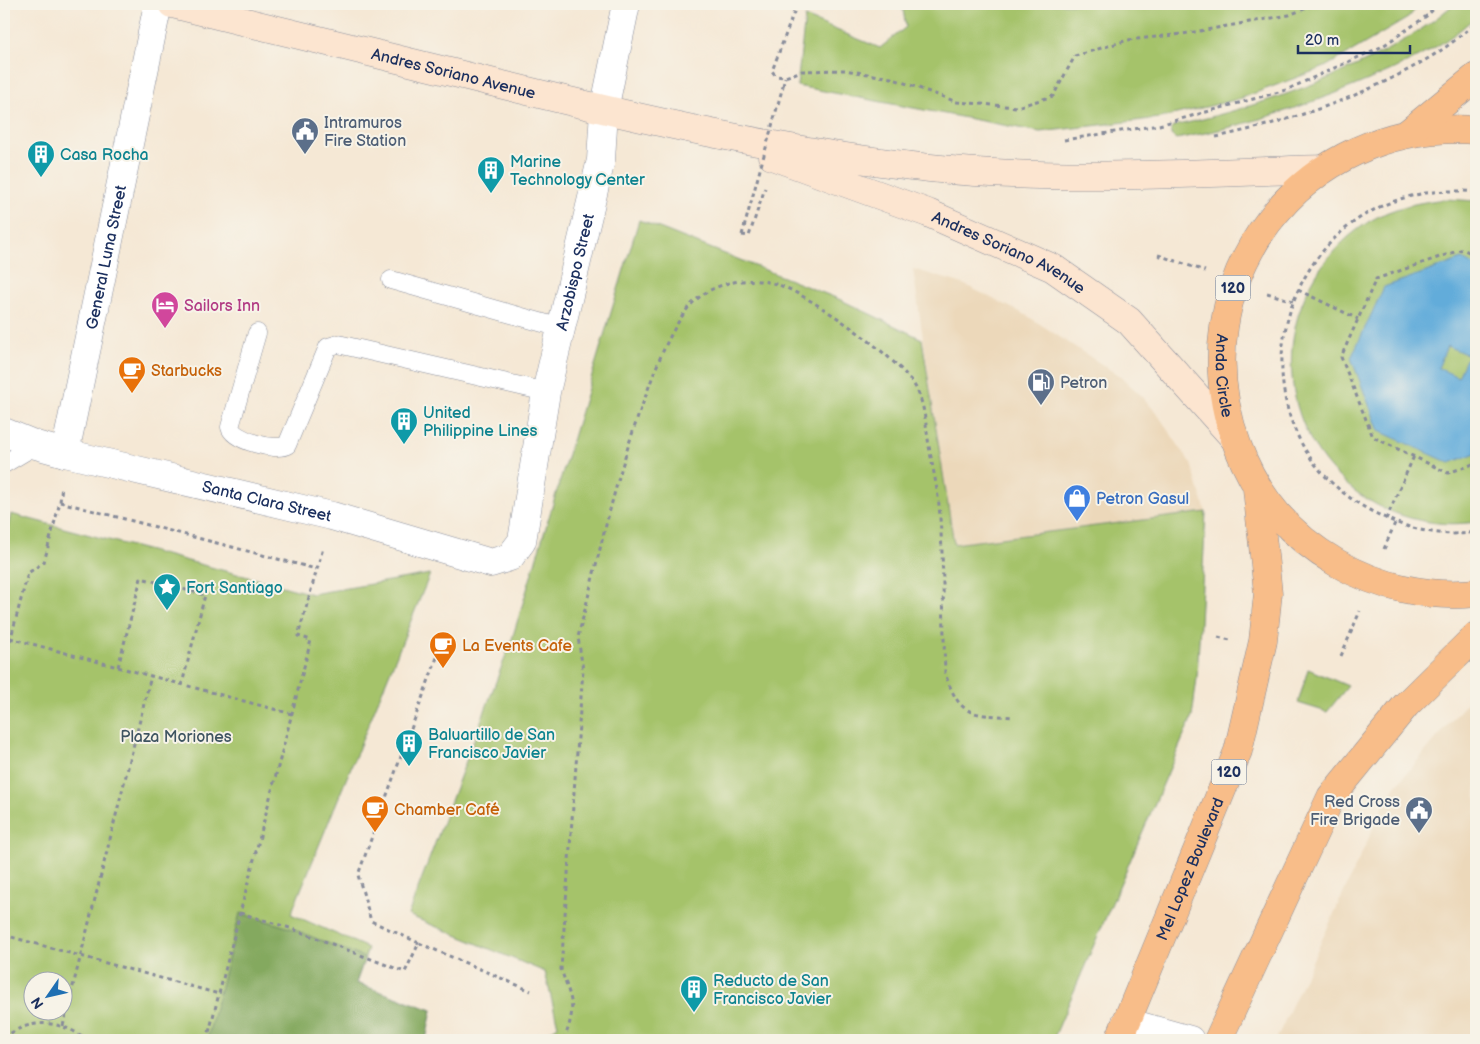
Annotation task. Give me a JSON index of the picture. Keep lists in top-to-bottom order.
{
  "streets": {
    "highway": ["120", "Anda Circle", "Mel Lopez Boulevard"],
    "street": [
      "Andres Soriano Avenue",
      "General Luna Street",
      "Arzobispo Street",
      "Santa Clara Street"
    ]
  },
  "crossings": [
    ["Andres Soriano Avenue", "Arzobispo Street"],
    ["Andres Soriano Avenue", "Anda Circle"],
    ["General Luna Street", "Santa Clara Street"],
    ["Arzobispo Street", "Santa Clara Street"],
    ["120", "Anda Circle"],
    ["Anda Circle", "Mel Lopez Boulevard"]
  ],
  "parks": ["Plaza Moriones"],
  "places": {
    "public building": ["Intramuros Fire Station", "Red Cross Fire Brigade"],
    "building": [
      "Casa Rocha",
      "Marine Technology Center",
      "United Philippine Lines",
      "Baluartillo de San Francisco Javier",
      "Reducto de San Francisco Javier"
    ],
    "hotel": ["Sailors Inn"],
    "cafe": ["Starbucks", "La Events Cafe", "Chamber Café"],
    "fuel station": ["Petron"],
    "shop": ["Petron Gasul"],
    "place": ["Fort Santiago"]
  },
  "scale_bar": "20 m",
  "north": "bottom left"
}
